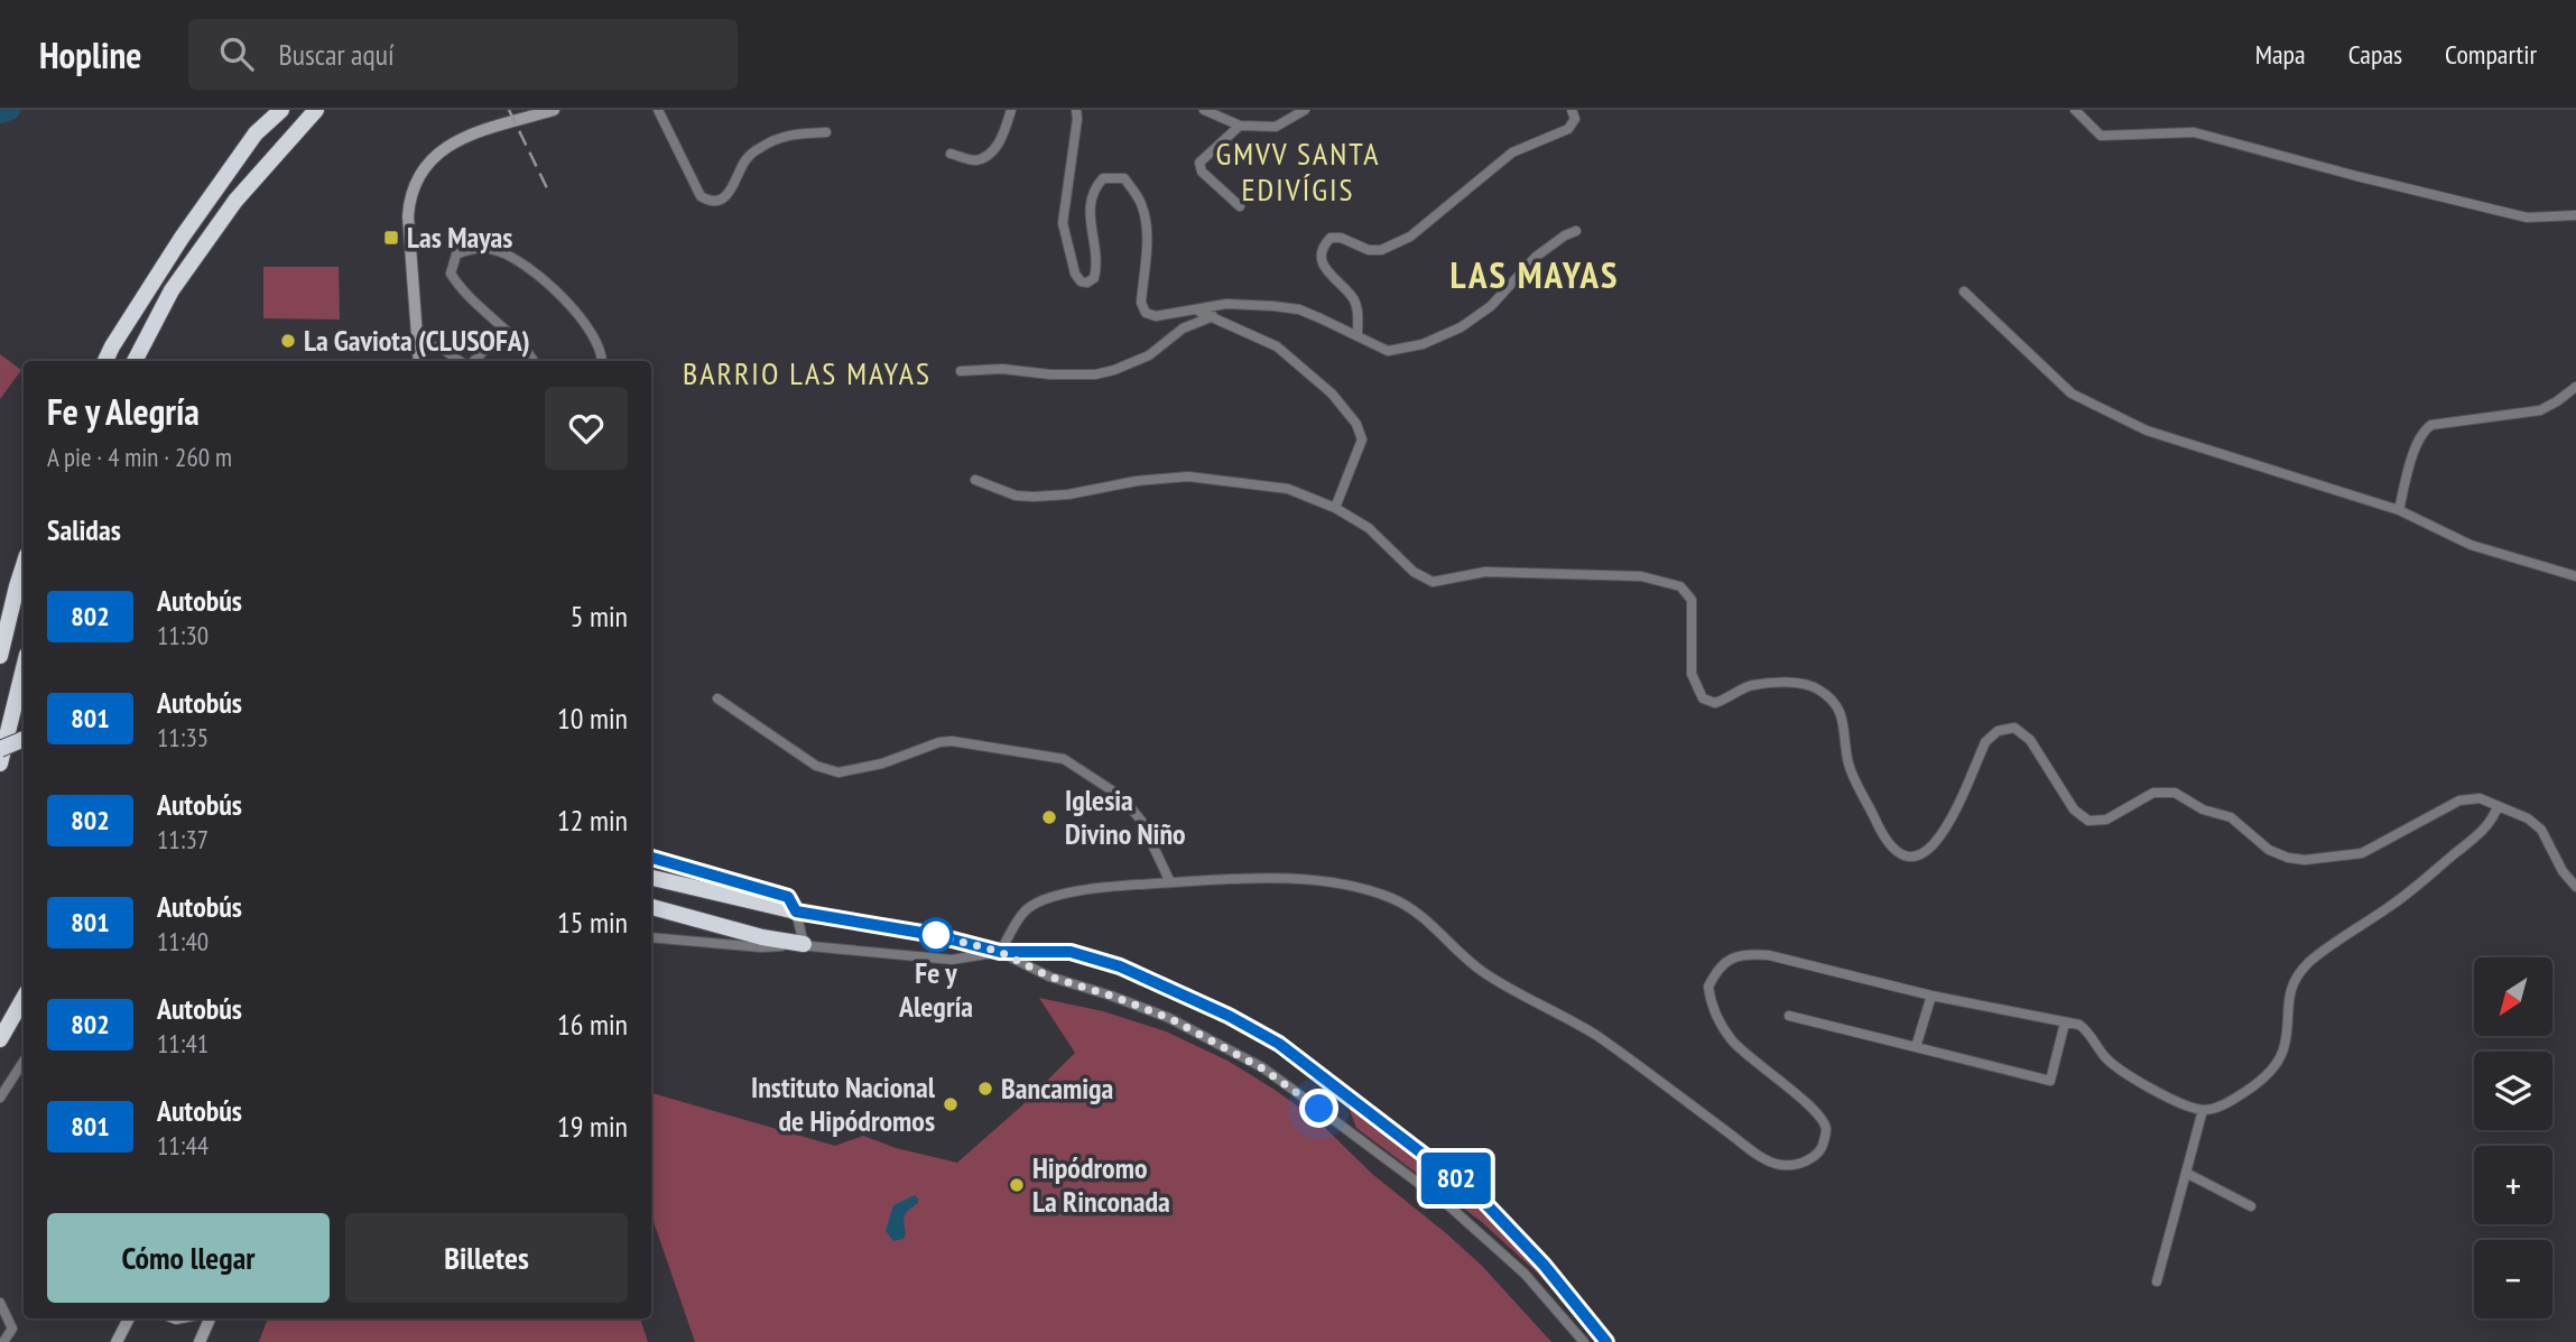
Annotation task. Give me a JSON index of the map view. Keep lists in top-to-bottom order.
{
  "districts": ["GMVV SANTA EDIVÍGIS", "LAS MAYAS", "BARRIO LAS MAYAS"],
  "places": {
    "transit": ["Las Mayas"],
    "other": [
      "La Gaviota (CLUSOFA)",
      "Iglesia Divino Niño",
      "Fe y Alegría",
      "Bancamiga",
      "Instituto Nacional de Hipódromos",
      "Hipódromo La Rinconada"
    ]
  },
  "lines": ["bus line 802"],
  "north": "bottom left",
  "page": {
    "header": "Hopline",
    "search": "Buscar aquí",
    "nav": ["Mapa", "Capas", "Compartir"],
    "on_map": "802",
    "heading": [
      ["Fe y Alegría", "A pie · 4 min · 260 m"],
      "Salidas"
    ],
    "list": [
      {
        "mark": "802",
        "name": "Autobús",
        "note": "11:30",
        "value": "5 min"
      },
      {
        "mark": "801",
        "name": "Autobús",
        "note": "11:35",
        "value": "10 min"
      },
      {
        "mark": "802",
        "name": "Autobús",
        "note": "11:37",
        "value": "12 min"
      },
      {
        "mark": "801",
        "name": "Autobús",
        "note": "11:40",
        "value": "15 min"
      },
      {
        "mark": "802",
        "name": "Autobús",
        "note": "11:41",
        "value": "16 min"
      },
      {
        "mark": "801",
        "name": "Autobús",
        "note": "11:44",
        "value": "19 min"
      }
    ],
    "map_buttons": ["+", "−"],
    "buttons": ["Cómo llegar", "Billetes"]
  }
}
